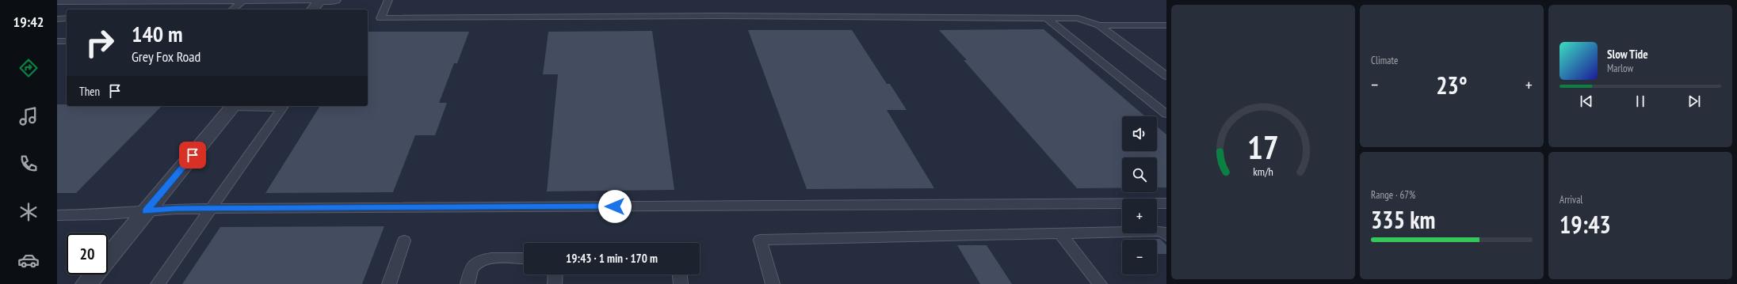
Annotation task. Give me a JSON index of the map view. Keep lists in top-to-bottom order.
{
  "page": {
    "tabs": "19:42",
    "tile": [
      "Climate",
      ["Range · 67%", "335 km"],
      ["Arrival", "19:43"]
    ],
    "turn": ["140 m", "Grey Fox Road"],
    "song": ["Slow Tide", "Marlow"],
    "heat": ["−", "23°", "+"],
    "then": "Then",
    "map_buttons": ["+", "−"],
    "limit": "20",
    "trip": "19:43 · 1 min · 170 m",
    "gauge": ["17", "km/h"]
  }
}
